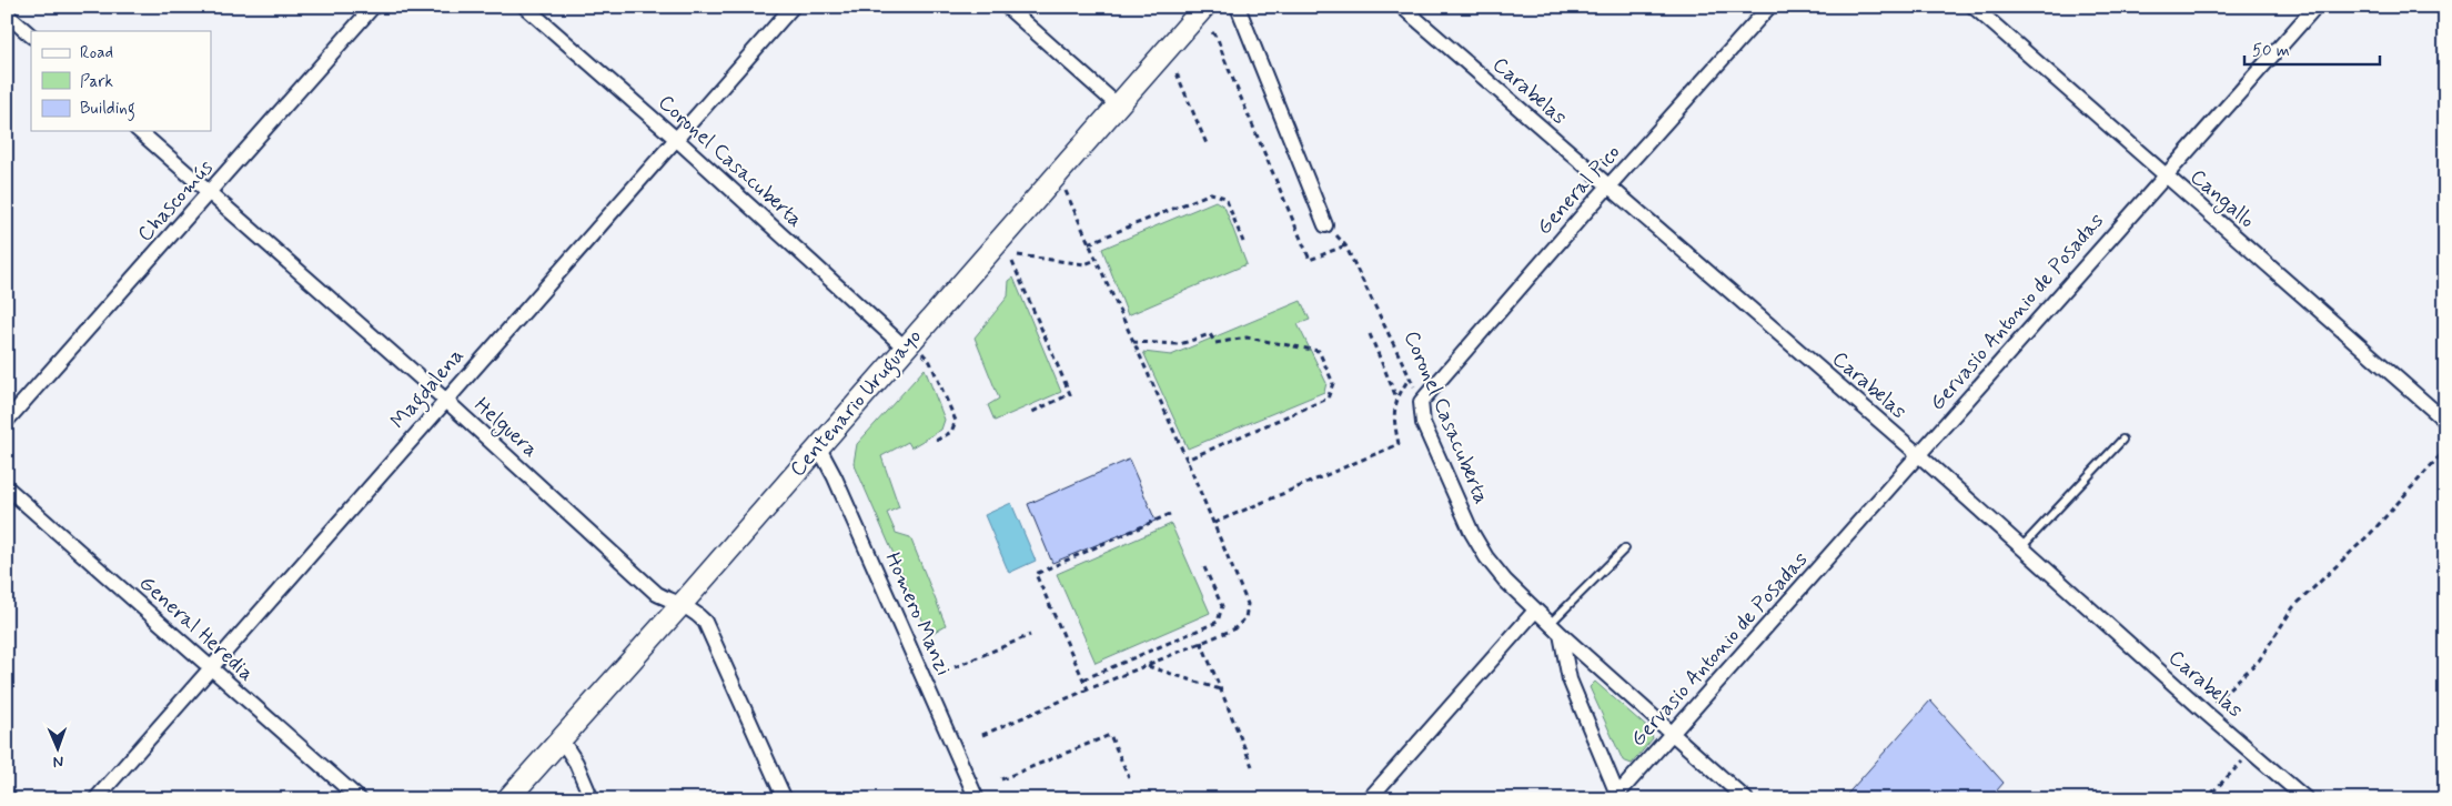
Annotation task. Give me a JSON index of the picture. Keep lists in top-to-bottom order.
{
  "streets": {
    "main road": ["Centenario Uruguayo"],
    "street": [
      "Carabelas",
      "Coronel Casacuberta",
      "General Pico",
      "Cangallo",
      "Chascomús",
      "Gervasio Antonio de Posadas",
      "Magdalena",
      "Helguera",
      "Homero Manzi",
      "General Heredia"
    ]
  },
  "crossings": [
    ["Carabelas", "General Pico"],
    ["Carabelas", "Gervasio Antonio de Posadas"],
    ["Coronel Casacuberta", "General Pico"],
    ["Coronel Casacuberta", "Gervasio Antonio de Posadas"],
    ["Coronel Casacuberta", "Magdalena"],
    ["Coronel Casacuberta", "Centenario Uruguayo"],
    ["Cangallo", "Gervasio Antonio de Posadas"],
    ["Chascomús", "Helguera"],
    ["Magdalena", "Helguera"],
    ["Magdalena", "General Heredia"],
    ["Centenario Uruguayo", "Helguera"],
    ["Centenario Uruguayo", "Homero Manzi"]
  ],
  "legend": ["Road", "Park", "Building"],
  "scale_bar": "50 m",
  "north": "bottom"
}
